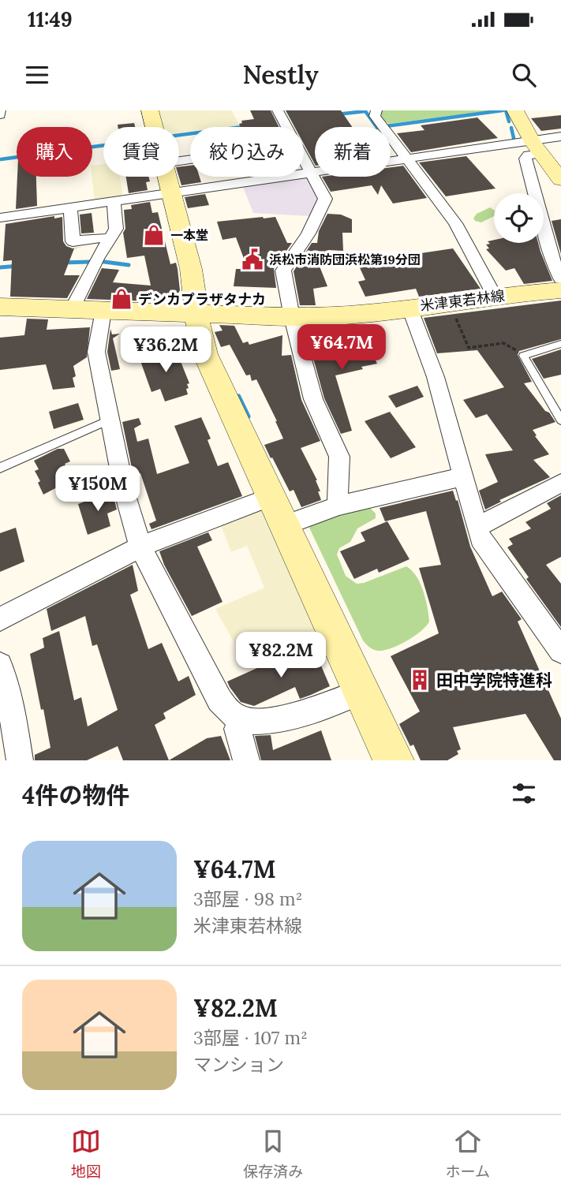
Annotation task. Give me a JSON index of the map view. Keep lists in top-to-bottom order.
{
  "streets": {
    "street": ["米津東若林線"]
  },
  "places": {
    "shop": ["一本堂", "デンカプラザタナカ"],
    "public building": ["浜松市消防団浜松第19分団"],
    "building": ["田中学院特進科"]
  },
  "page": {
    "status": "11:49",
    "header": "Nestly",
    "chip": [
      "購入",
      "賃貸",
      "絞り込み",
      "新着"
    ],
    "price": [
      "¥64.7M",
      "¥36.2M",
      "¥150M",
      "¥82.2M"
    ],
    "heading": "4件の物件",
    "list": [
      {
        "name": "¥64.7M",
        "note": "3部屋 · 98 m² · 米津東若林線"
      },
      {
        "name": "¥82.2M",
        "note": "3部屋 · 107 m² · マンション"
      }
    ],
    "tabs": ["地図", "保存済み", "ホーム"]
  }
}
